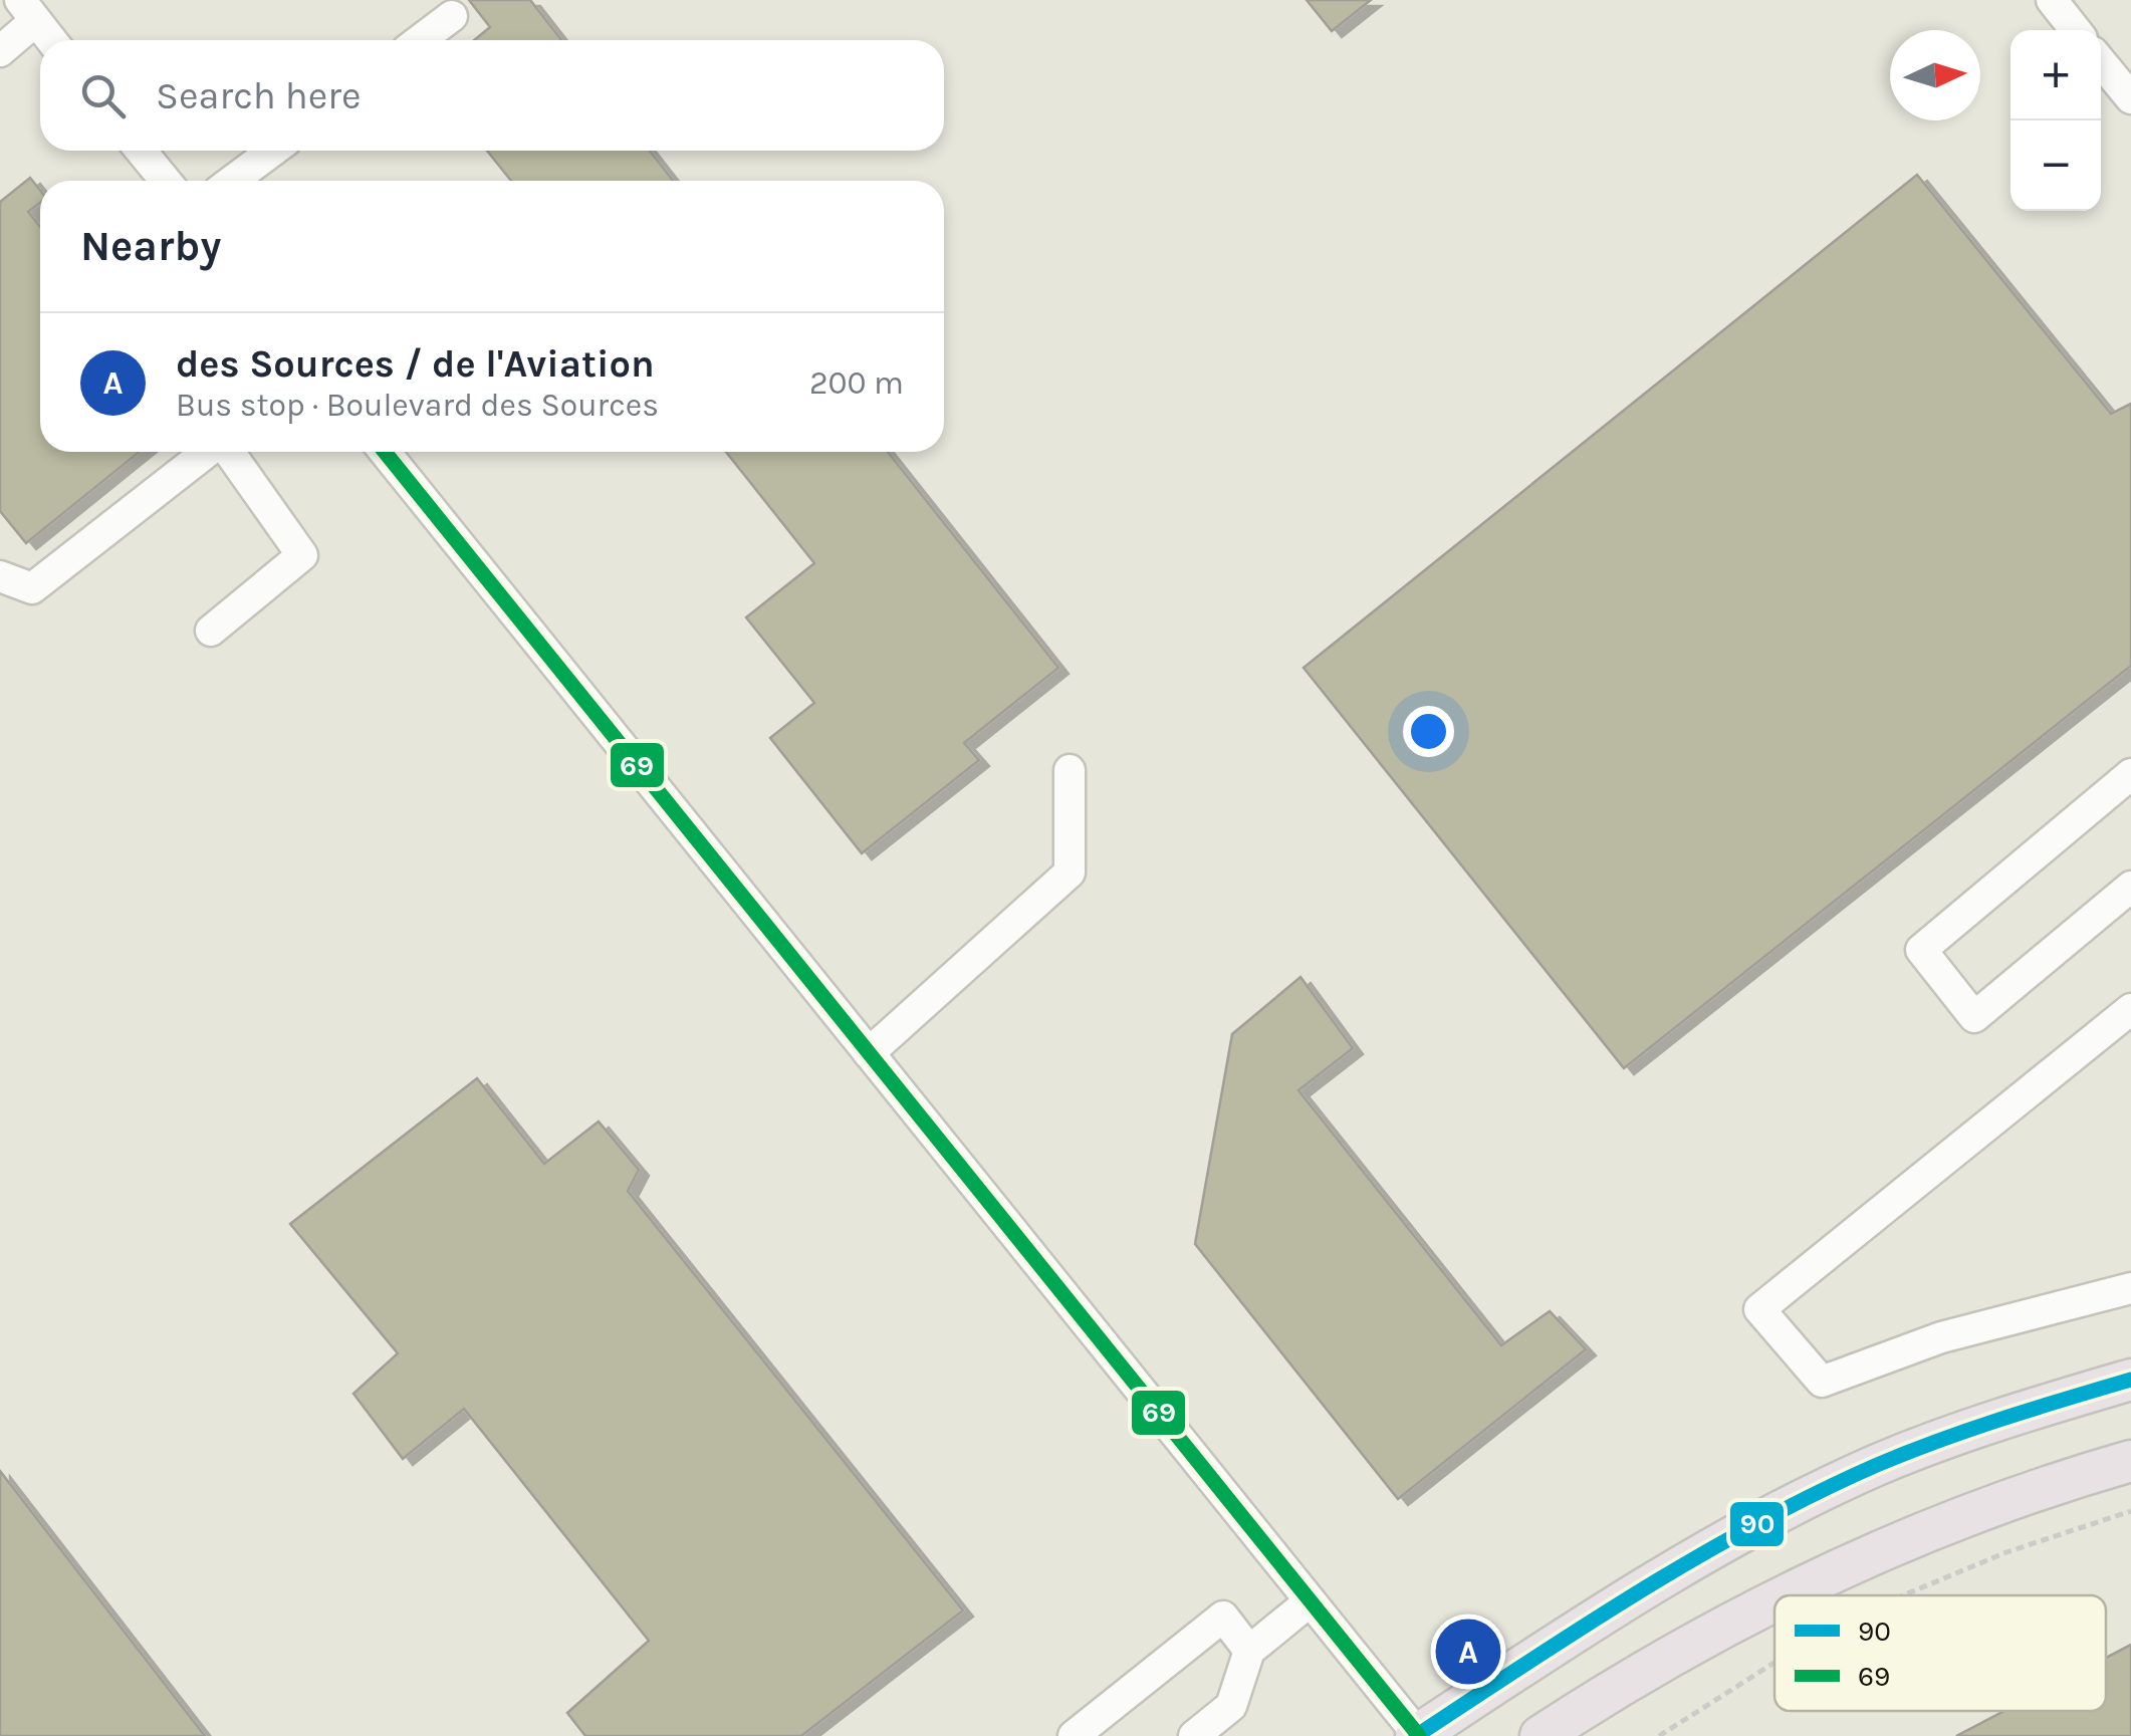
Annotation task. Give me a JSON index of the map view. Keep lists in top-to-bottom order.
{
  "lines": ["transit line 69", "transit line 90"],
  "legend": ["90", "69"],
  "north": "right",
  "page": {
    "map_buttons": ["+", "−"],
    "search": "Search here",
    "heading": "Nearby",
    "list": [
      {
        "mark": "A",
        "name": "des Sources / de l'Aviation",
        "note": "Bus stop · Boulevard des Sources",
        "value": "200 m"
      }
    ],
    "pins": "A"
  }
}
